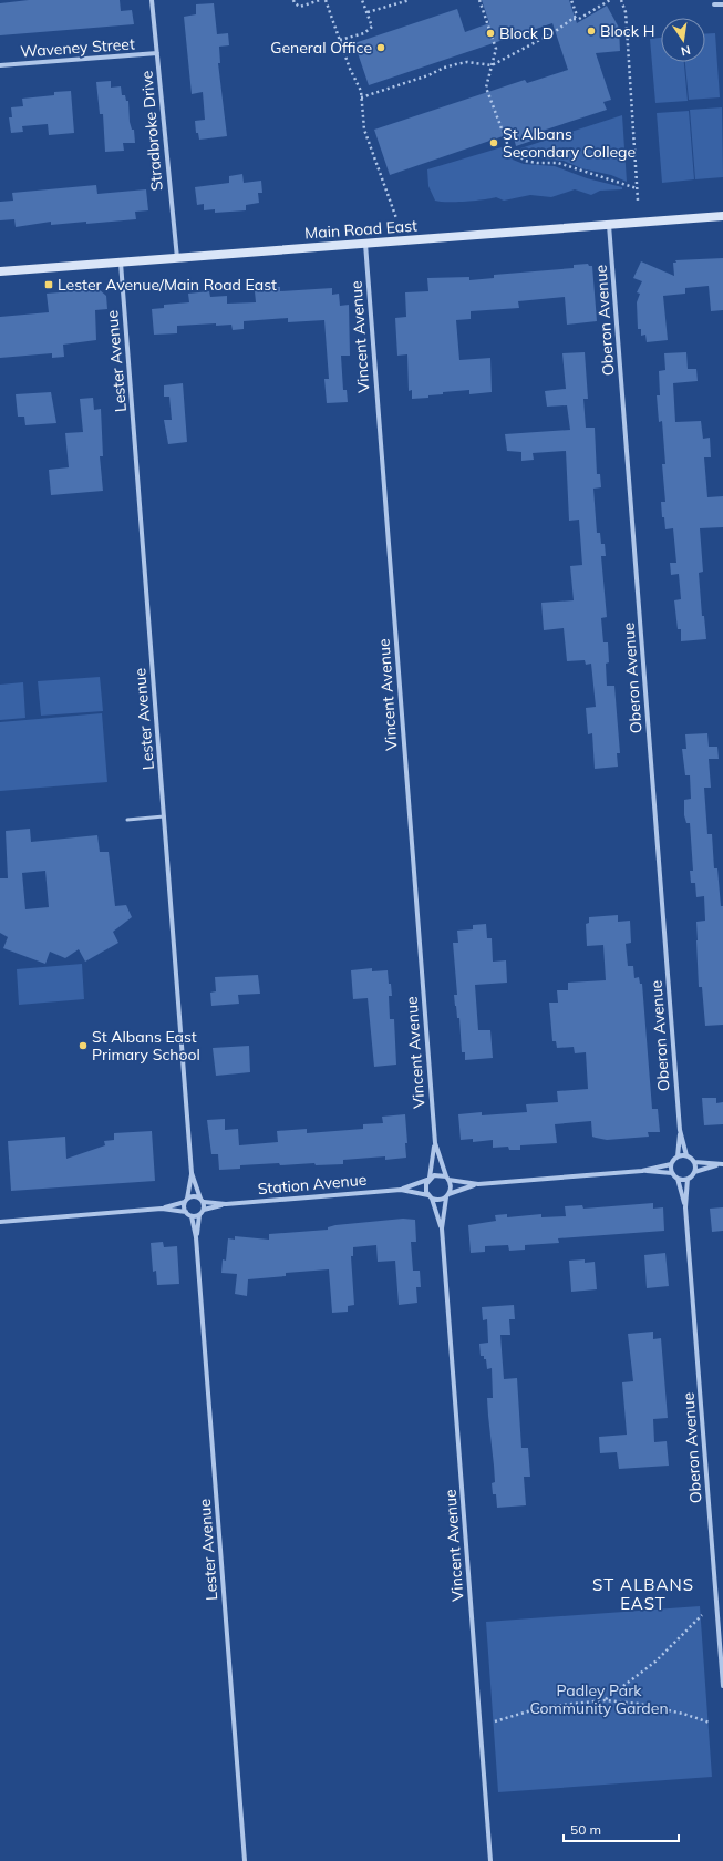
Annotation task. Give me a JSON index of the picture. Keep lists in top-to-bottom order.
{
  "streets": {
    "main road": ["Main Road East"],
    "street": [
      "Waveney Street",
      "Stradbroke Drive",
      "Oberon Avenue",
      "Vincent Avenue",
      "Lester Avenue",
      "Station Avenue"
    ]
  },
  "crossings": [
    ["Waveney Street", "Stradbroke Drive"],
    ["Stradbroke Drive", "Main Road East"],
    ["Main Road East", "Oberon Avenue"],
    ["Main Road East", "Vincent Avenue"],
    ["Main Road East", "Lester Avenue"],
    ["Vincent Avenue", "Station Avenue"],
    ["Lester Avenue", "Station Avenue"]
  ],
  "districts": ["ST ALBANS EAST"],
  "parks": ["Padley Park Community Garden"],
  "places": {
    "other": [
      "Block H",
      "Block D",
      "General Office",
      "St Albans Secondary College",
      "St Albans East Primary School"
    ],
    "transit": ["Lester Avenue/Main Road East"]
  },
  "scale_bar": "50 m",
  "north": "bottom"
}
